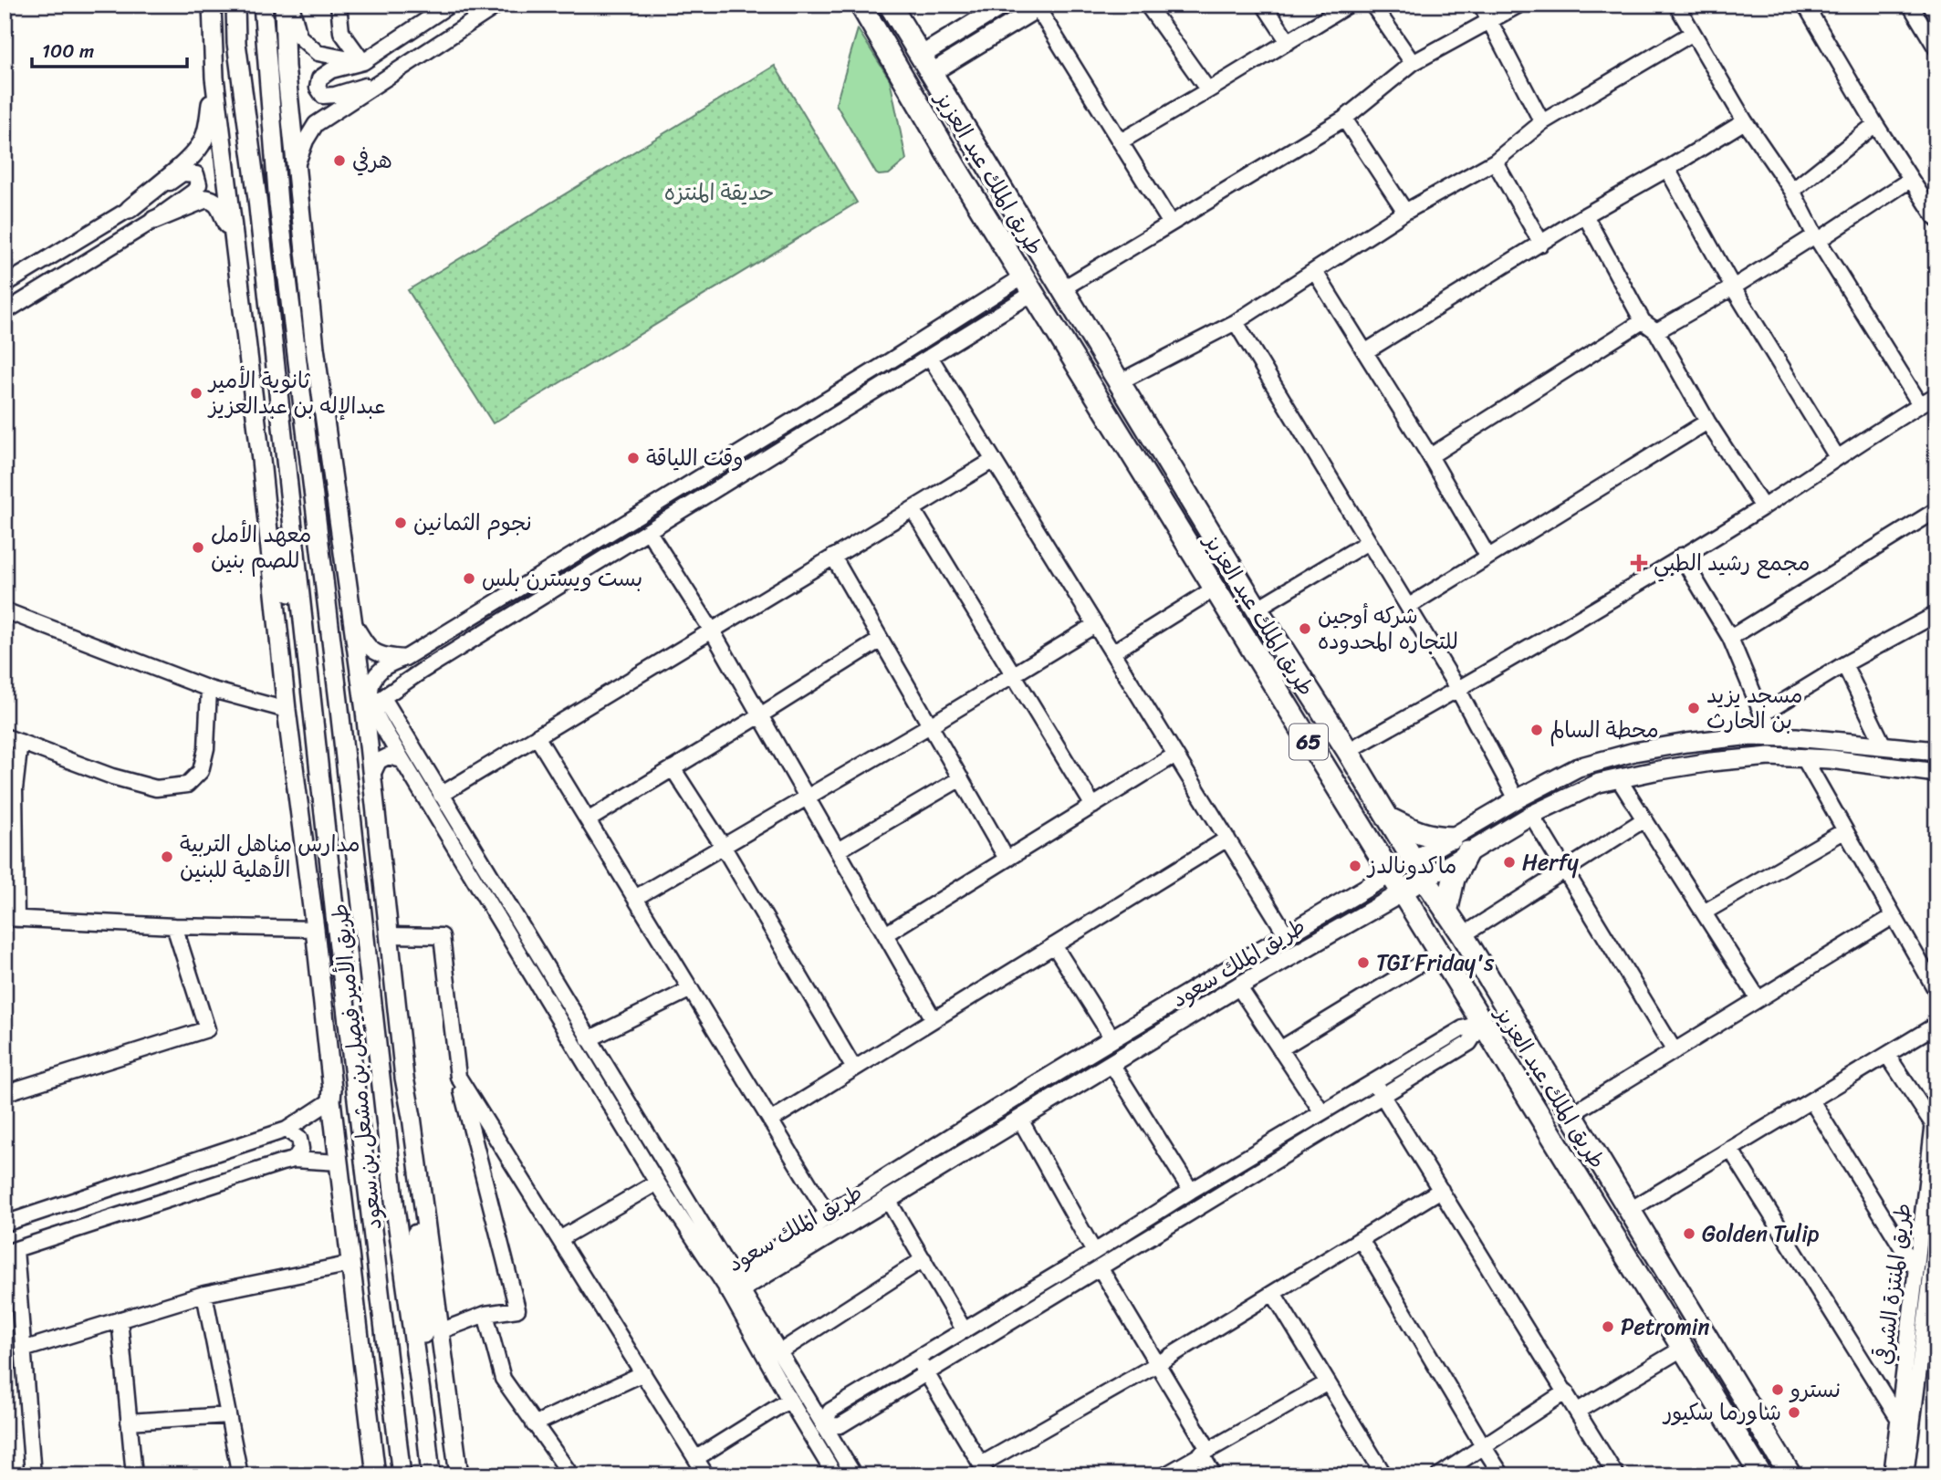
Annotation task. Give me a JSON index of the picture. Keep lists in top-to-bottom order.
{
  "streets": {
    "highway": ["طريق الملك عبد العزيز", "65"],
    "main road": ["طريق الملك سعود", "طريق الأمير فيصل بن مشعل بن سعود"],
    "street": ["طريق المنتزة الشرقي"]
  },
  "crossings": [
    ["طريق الملك عبد العزيز", "طريق الملك سعود"]
  ],
  "parks": ["حديقة المنتزه"],
  "places": {
    "other": [
      "هرفي",
      "ثانوية الأمير عبدالإله بن عبدالعزيز",
      "وقت اللياقة",
      "نجوم الثمانين",
      "معهد الأمل للصم بنين",
      "بست ويسترن بلس",
      "شركه أوجين للتجاره المحدوده",
      "مسجد يزيد بن الحارث",
      "محطة السالم",
      "مدارس مناهل التربية الأهلية للبنين",
      "Herfy",
      "ماكدونالدز",
      "TGI Friday's",
      "Golden Tulip",
      "Petromin",
      "نسترو",
      "شاورما سكيور"
    ],
    "health": ["مجمع رشيد الطبي"]
  },
  "scale_bar": "100 m"
}
